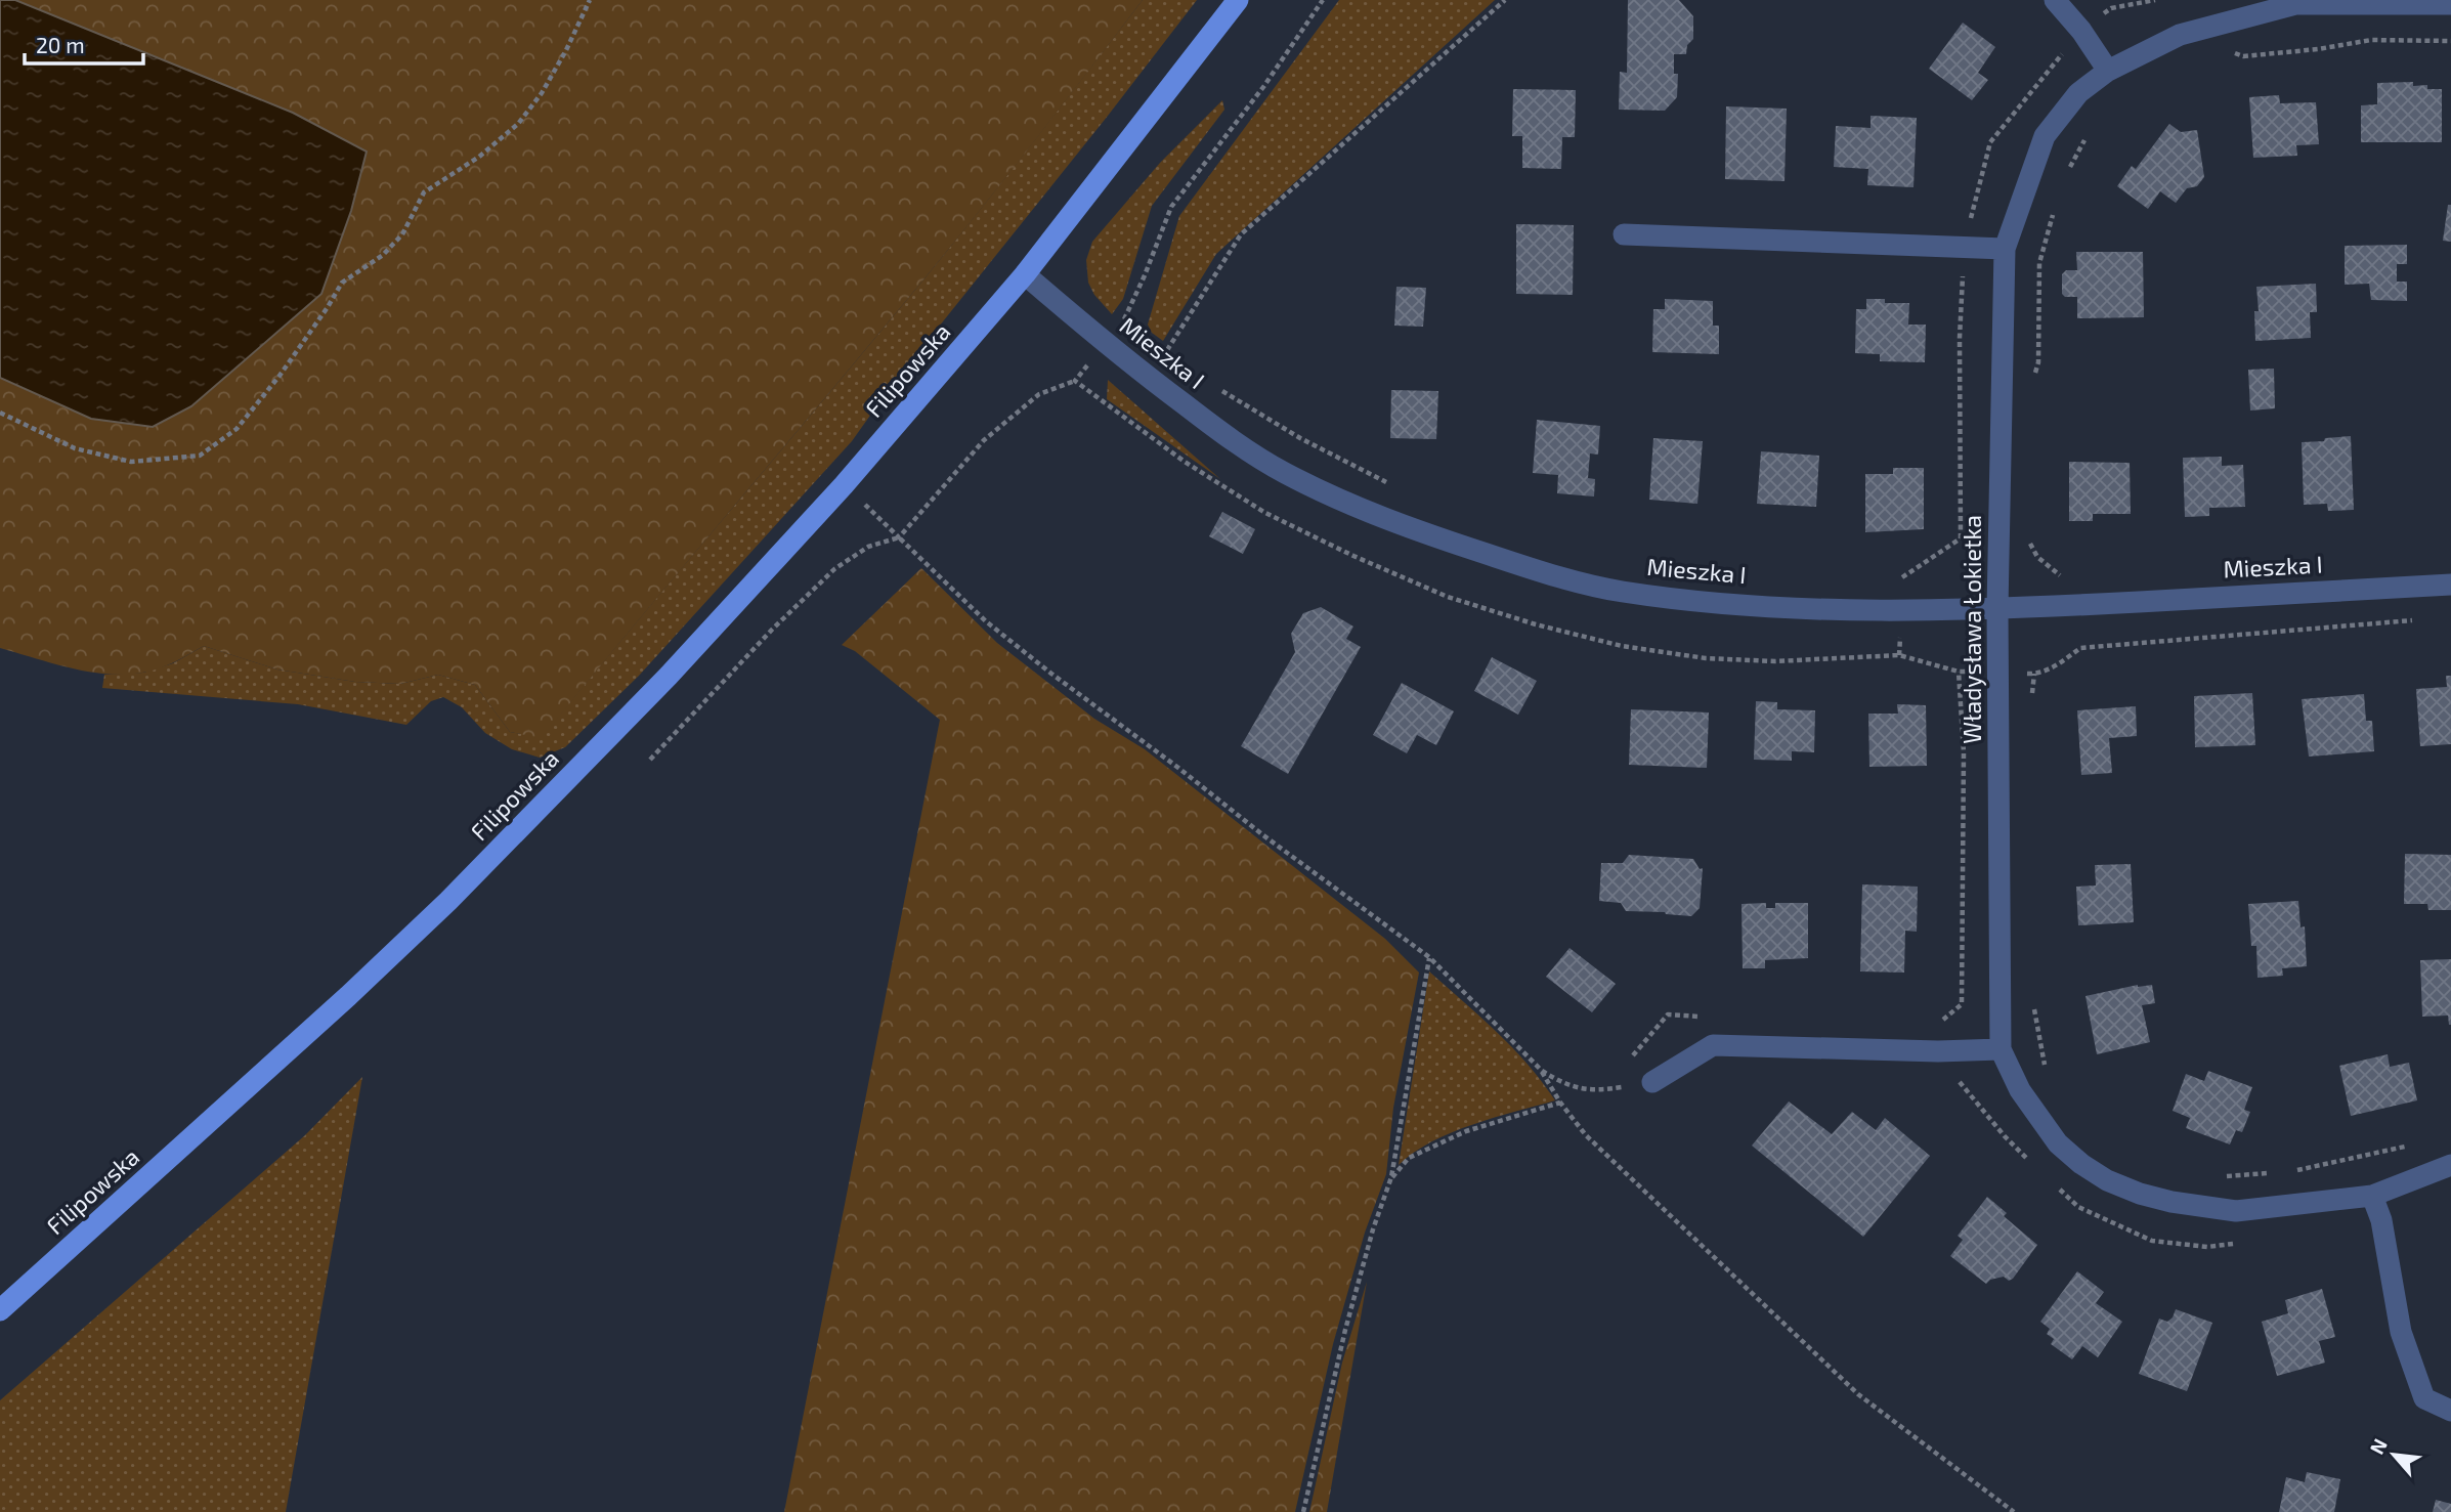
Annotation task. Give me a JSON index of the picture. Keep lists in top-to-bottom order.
{
  "streets": {
    "main road": ["Filipowska"],
    "street": ["Mieszka I", "Władysława Łokietka"]
  },
  "crossings": [
    ["Mieszka I", "Filipowska"],
    ["Mieszka I", "Władysława Łokietka"]
  ],
  "scale_bar": "20 m",
  "north": "top left"
}
